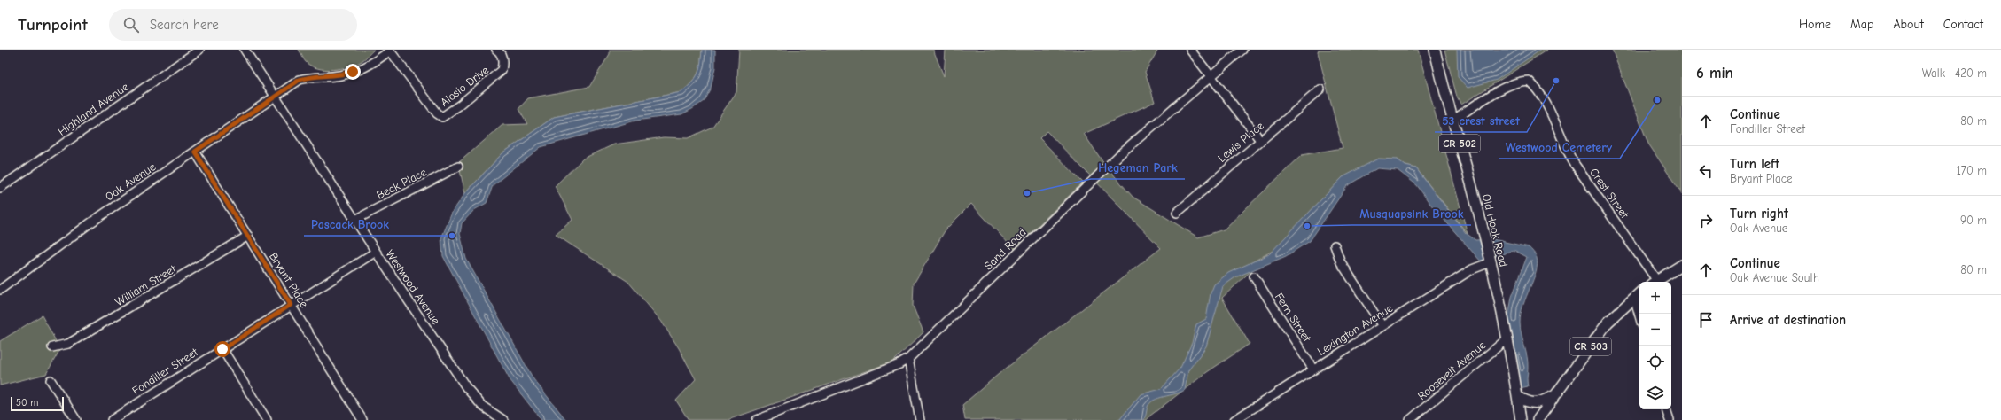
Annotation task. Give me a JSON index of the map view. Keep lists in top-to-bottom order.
{
  "streets": {
    "main road": ["CR 502", "Old Hook Road", "CR 503"],
    "street": [
      "Alosio Drive",
      "Highland Avenue",
      "Lewis Place",
      "Oak Avenue",
      "Beck Place",
      "Crest Street",
      "Sand Road",
      "Bryant Place",
      "William Street",
      "Westwood Avenue",
      "Fern Street",
      "Lexington Avenue",
      "Roosevelt Avenue",
      "Fondiller Street"
    ]
  },
  "crossings": [
    ["Alosio Drive", "Oak Avenue"],
    ["Oak Avenue", "Bryant Place"],
    ["Oak Avenue", "Westwood Avenue"],
    ["Beck Place", "Westwood Avenue"],
    ["Crest Street", "Old Hook Road"],
    ["Old Hook Road", "Lexington Avenue"],
    ["Old Hook Road", "Roosevelt Avenue"],
    ["Bryant Place", "William Street"],
    ["Bryant Place", "Fondiller Street"],
    ["Westwood Avenue", "Fondiller Street"],
    ["Fern Street", "Lexington Avenue"]
  ],
  "places": [
    "53 crest street",
    "Westwood Cemetery",
    "Hegeman Park",
    "Musquapsink Brook",
    "Pascack Brook"
  ],
  "scale_bar": "50 m",
  "page": {
    "header": "Turnpoint",
    "search": "Search here",
    "nav": [
      "Home",
      "Map",
      "About",
      "Contact"
    ],
    "heading": ["6 min", "Walk · 420 m"],
    "list": [
      ["Continue", "Fondiller Street", "80 m"],
      ["Turn left", "Bryant Place", "170 m"],
      ["Turn right", "Oak Avenue", "90 m"],
      ["Continue", "Oak Avenue South", "80 m"],
      "Arrive at destination"
    ],
    "map_buttons": ["+", "−"],
    "scale": "50 m"
  }
}
